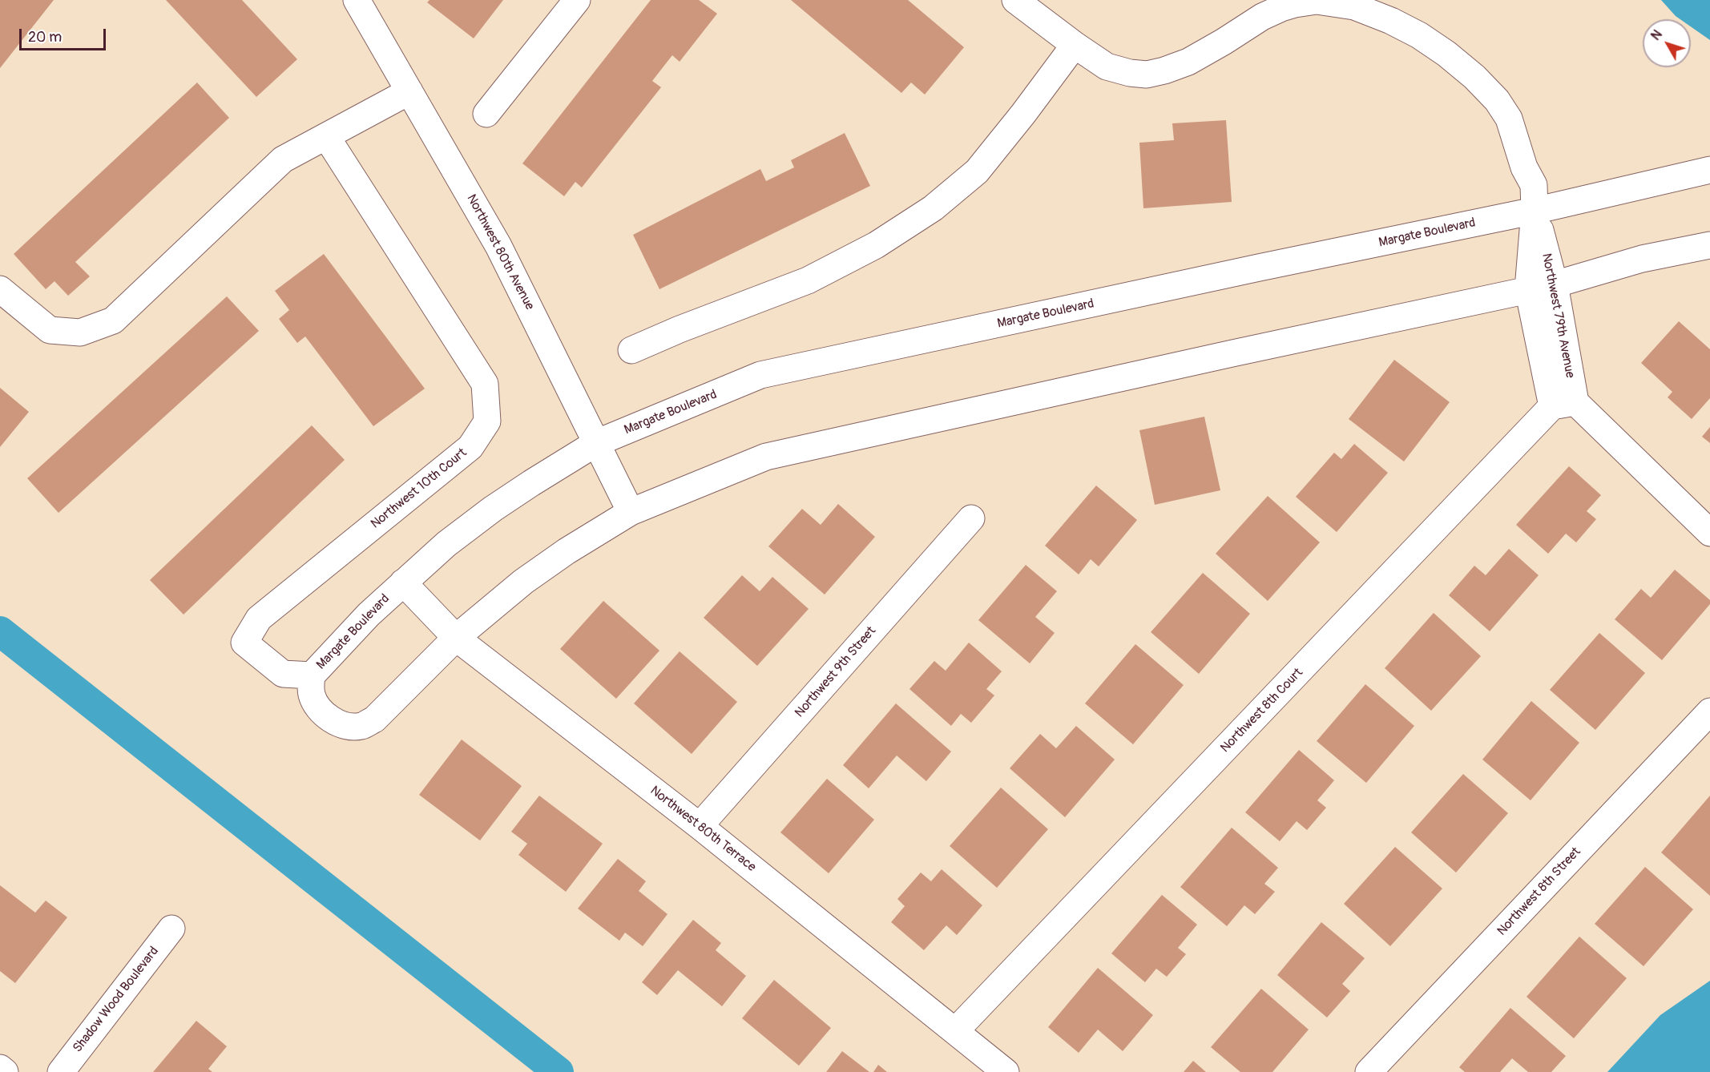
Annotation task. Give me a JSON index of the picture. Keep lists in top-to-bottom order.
{
  "streets": {
    "street": [
      "Margate Boulevard",
      "Northwest 80th Avenue",
      "Northwest 79th Avenue",
      "Northwest 10th Court",
      "Northwest 9th Street",
      "Northwest 8th Court",
      "Northwest 80th Terrace",
      "Northwest 8th Street",
      "Shadow Wood Boulevard"
    ]
  },
  "crossings": [
    ["Margate Boulevard", "Northwest 80th Avenue"],
    ["Margate Boulevard", "Northwest 79th Avenue"],
    ["Margate Boulevard", "Northwest 10th Court"],
    ["Margate Boulevard", "Northwest 80th Terrace"],
    ["Northwest 79th Avenue", "Northwest 8th Court"],
    ["Northwest 9th Street", "Northwest 80th Terrace"],
    ["Northwest 8th Court", "Northwest 80th Terrace"]
  ],
  "scale_bar": "20 m",
  "north": "top left"
}
